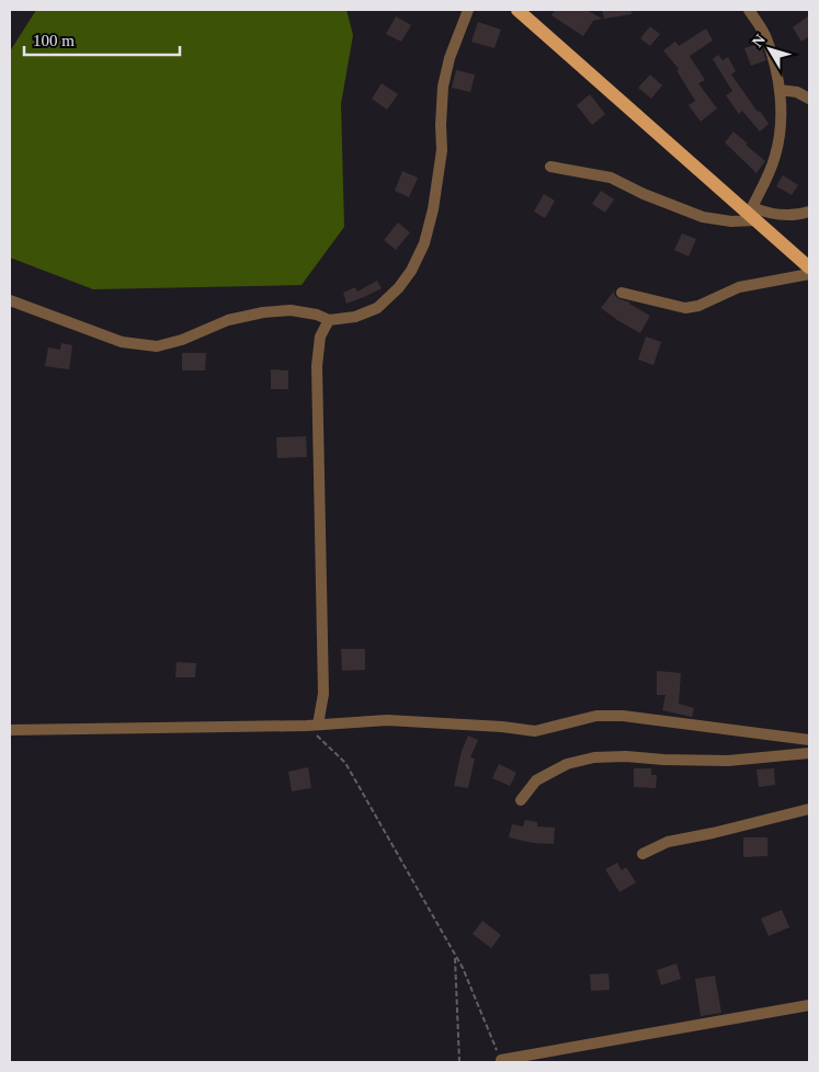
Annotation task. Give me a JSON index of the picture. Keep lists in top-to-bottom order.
{
  "scale_bar": "100 m",
  "north": "top left"
}
